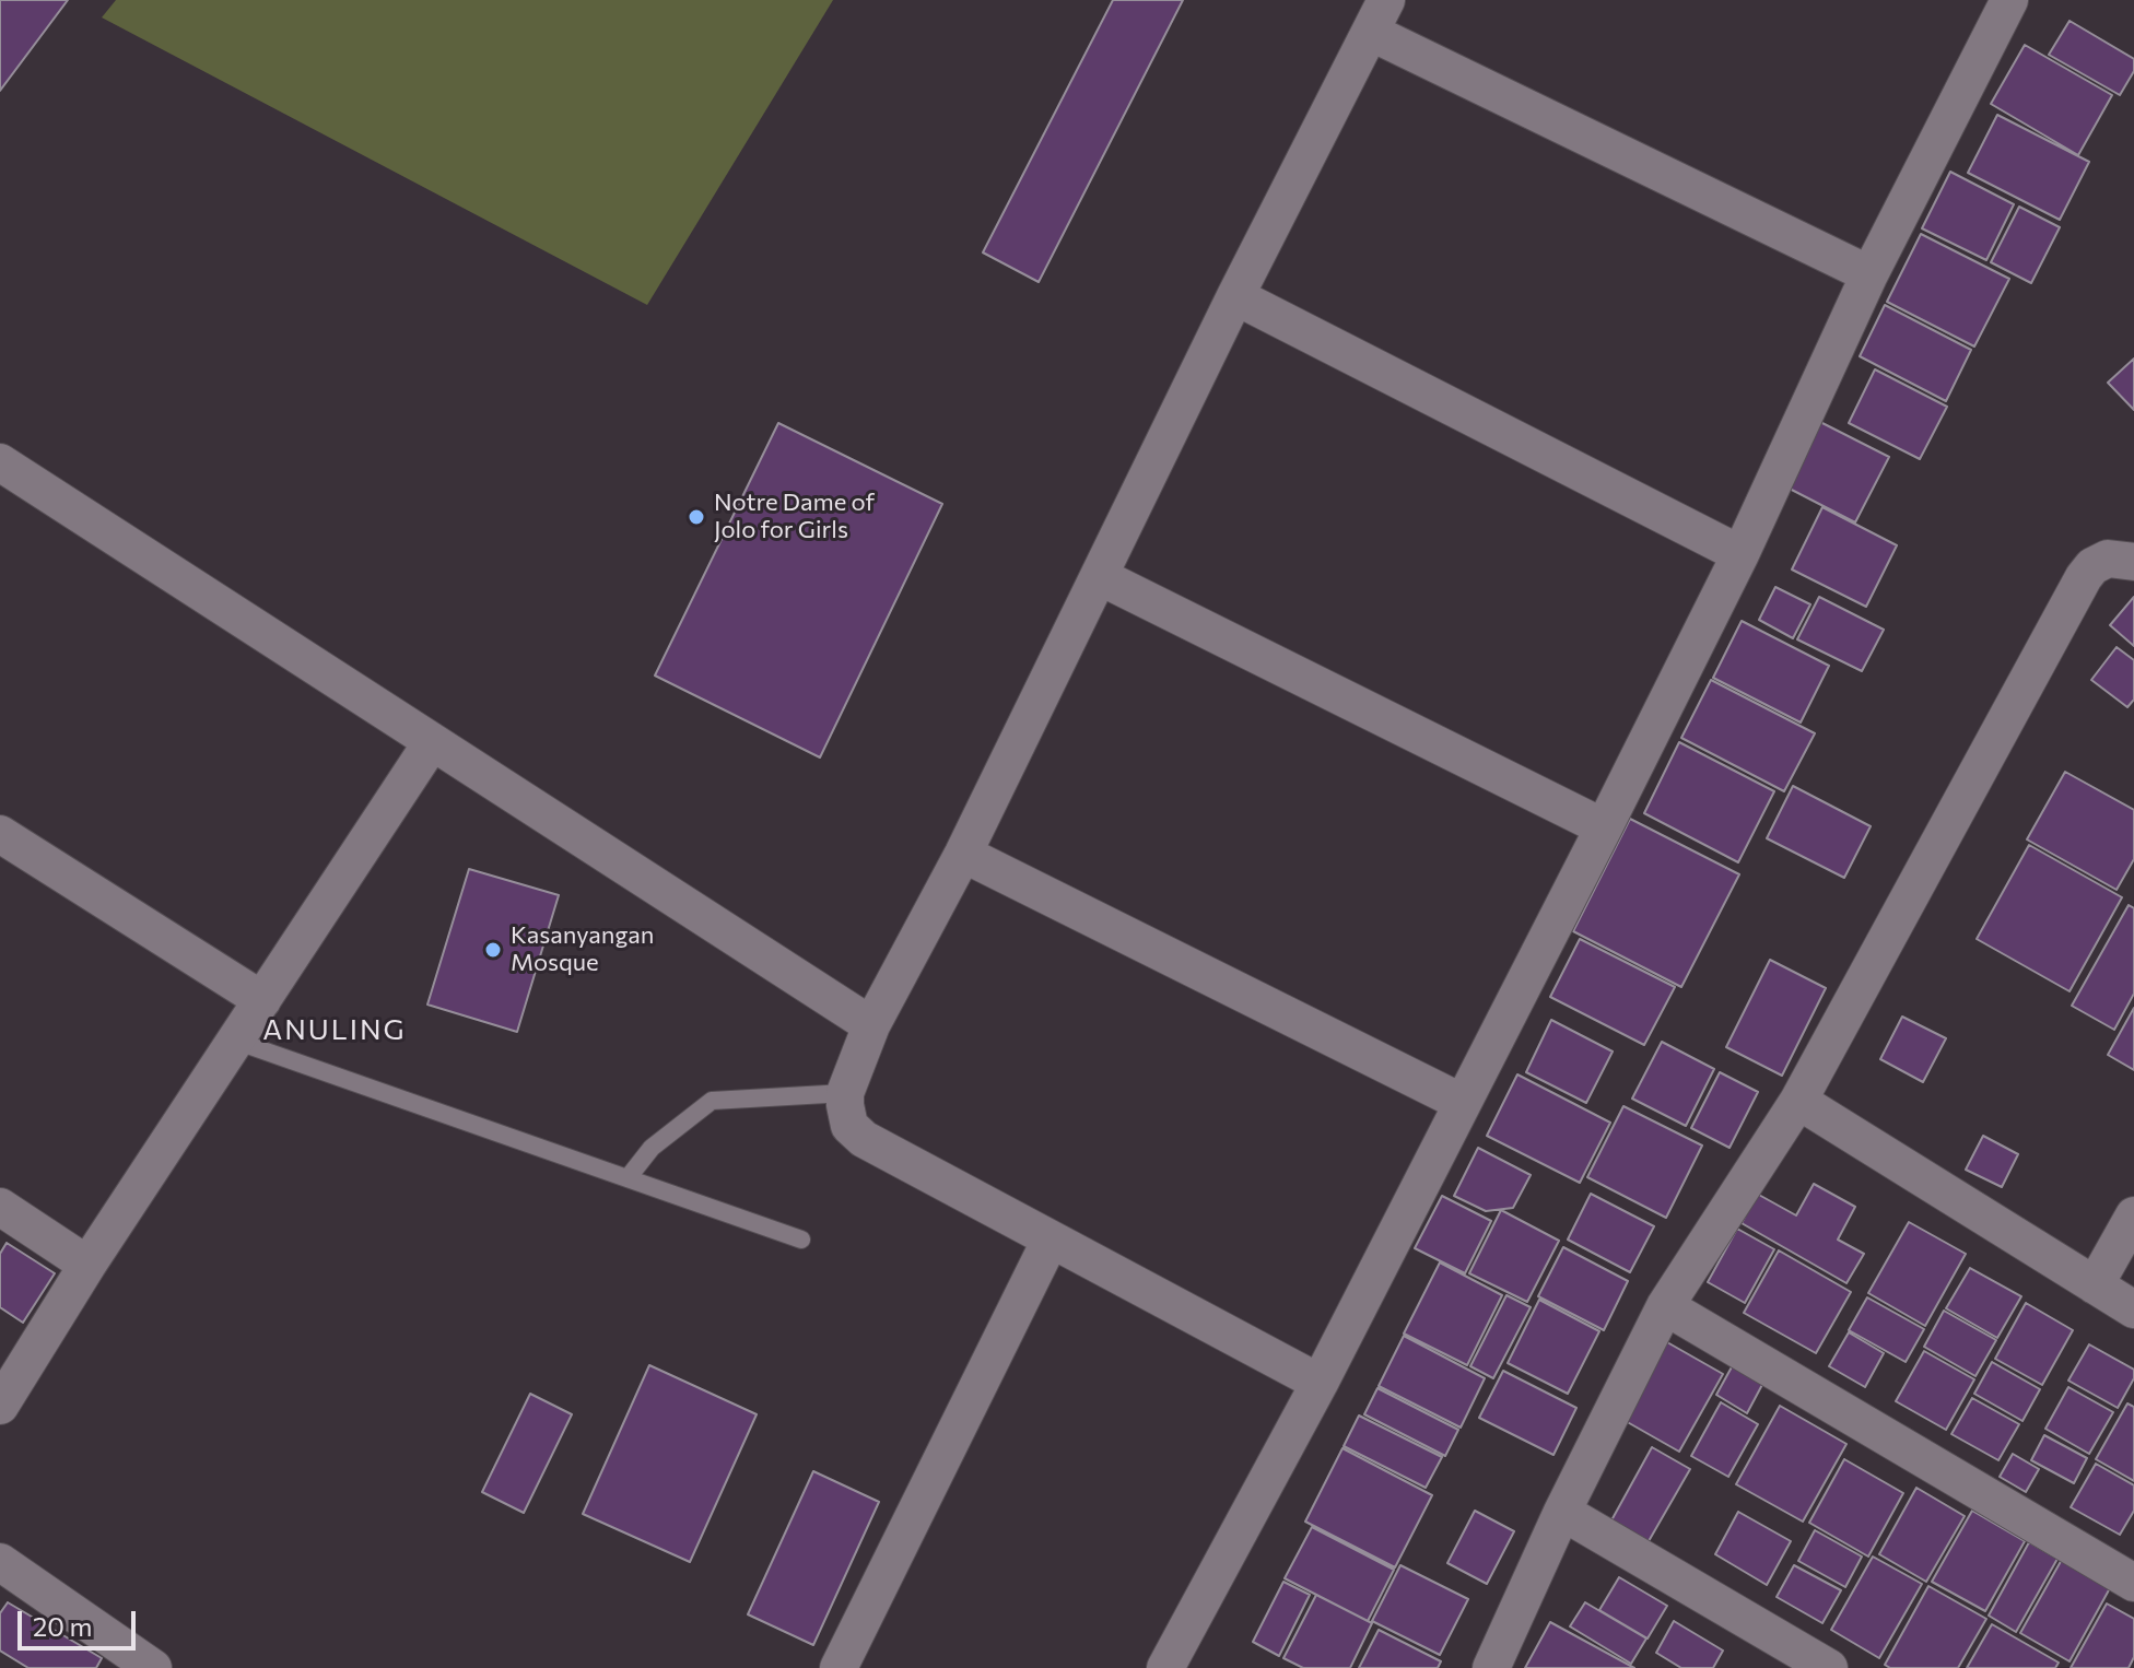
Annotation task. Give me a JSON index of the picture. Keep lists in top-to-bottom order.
{
  "districts": ["ANULING"],
  "places": ["Notre Dame of Jolo for Girls", "Kasanyangan Mosque"],
  "scale_bar": "20 m"
}
